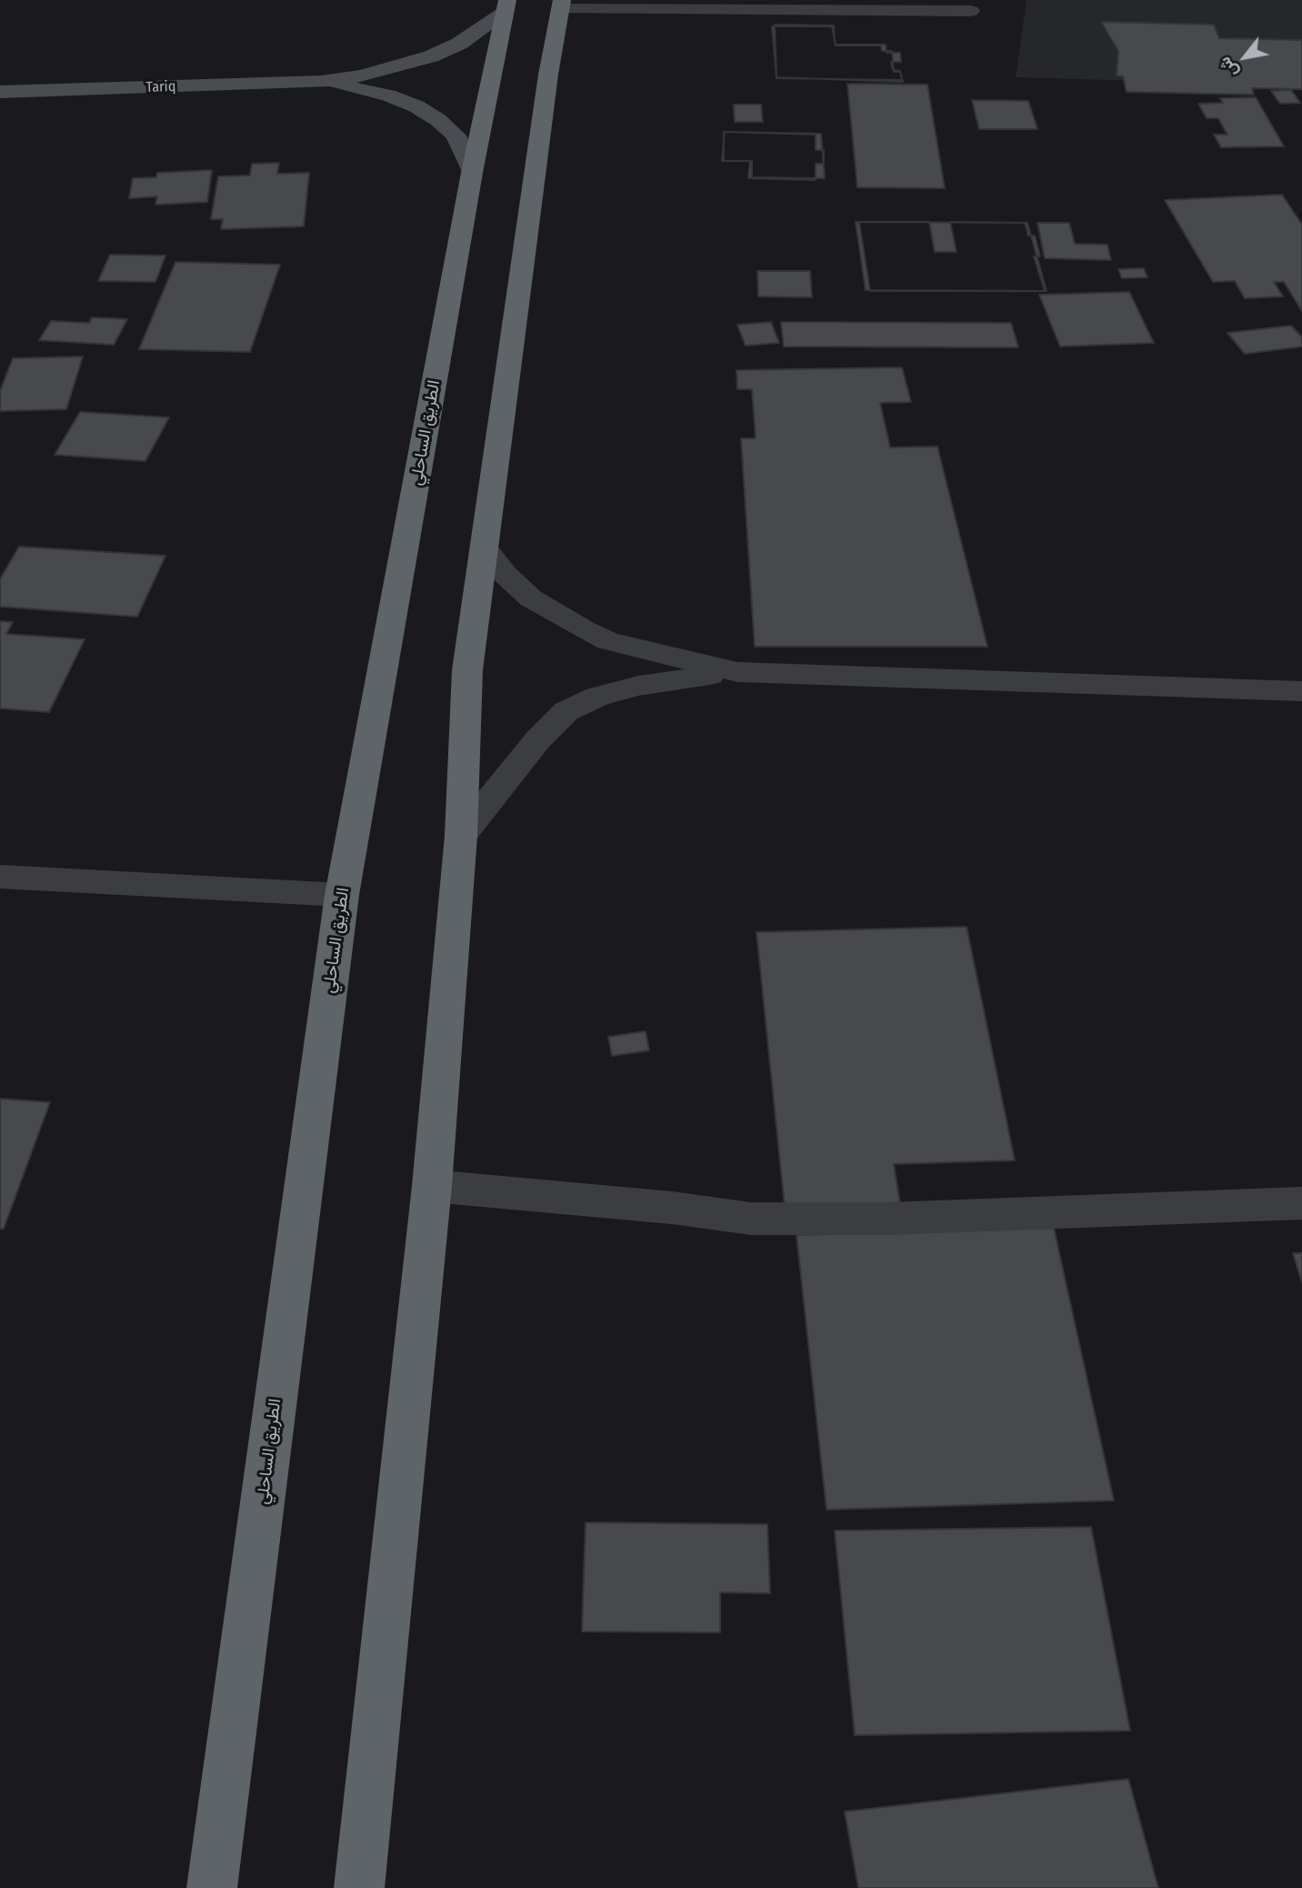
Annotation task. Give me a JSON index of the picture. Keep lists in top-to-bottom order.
{
  "streets": {
    "highway": ["الطريق الساحلي"],
    "main road": ["Tariq"]
  },
  "north": "bottom left"
}
